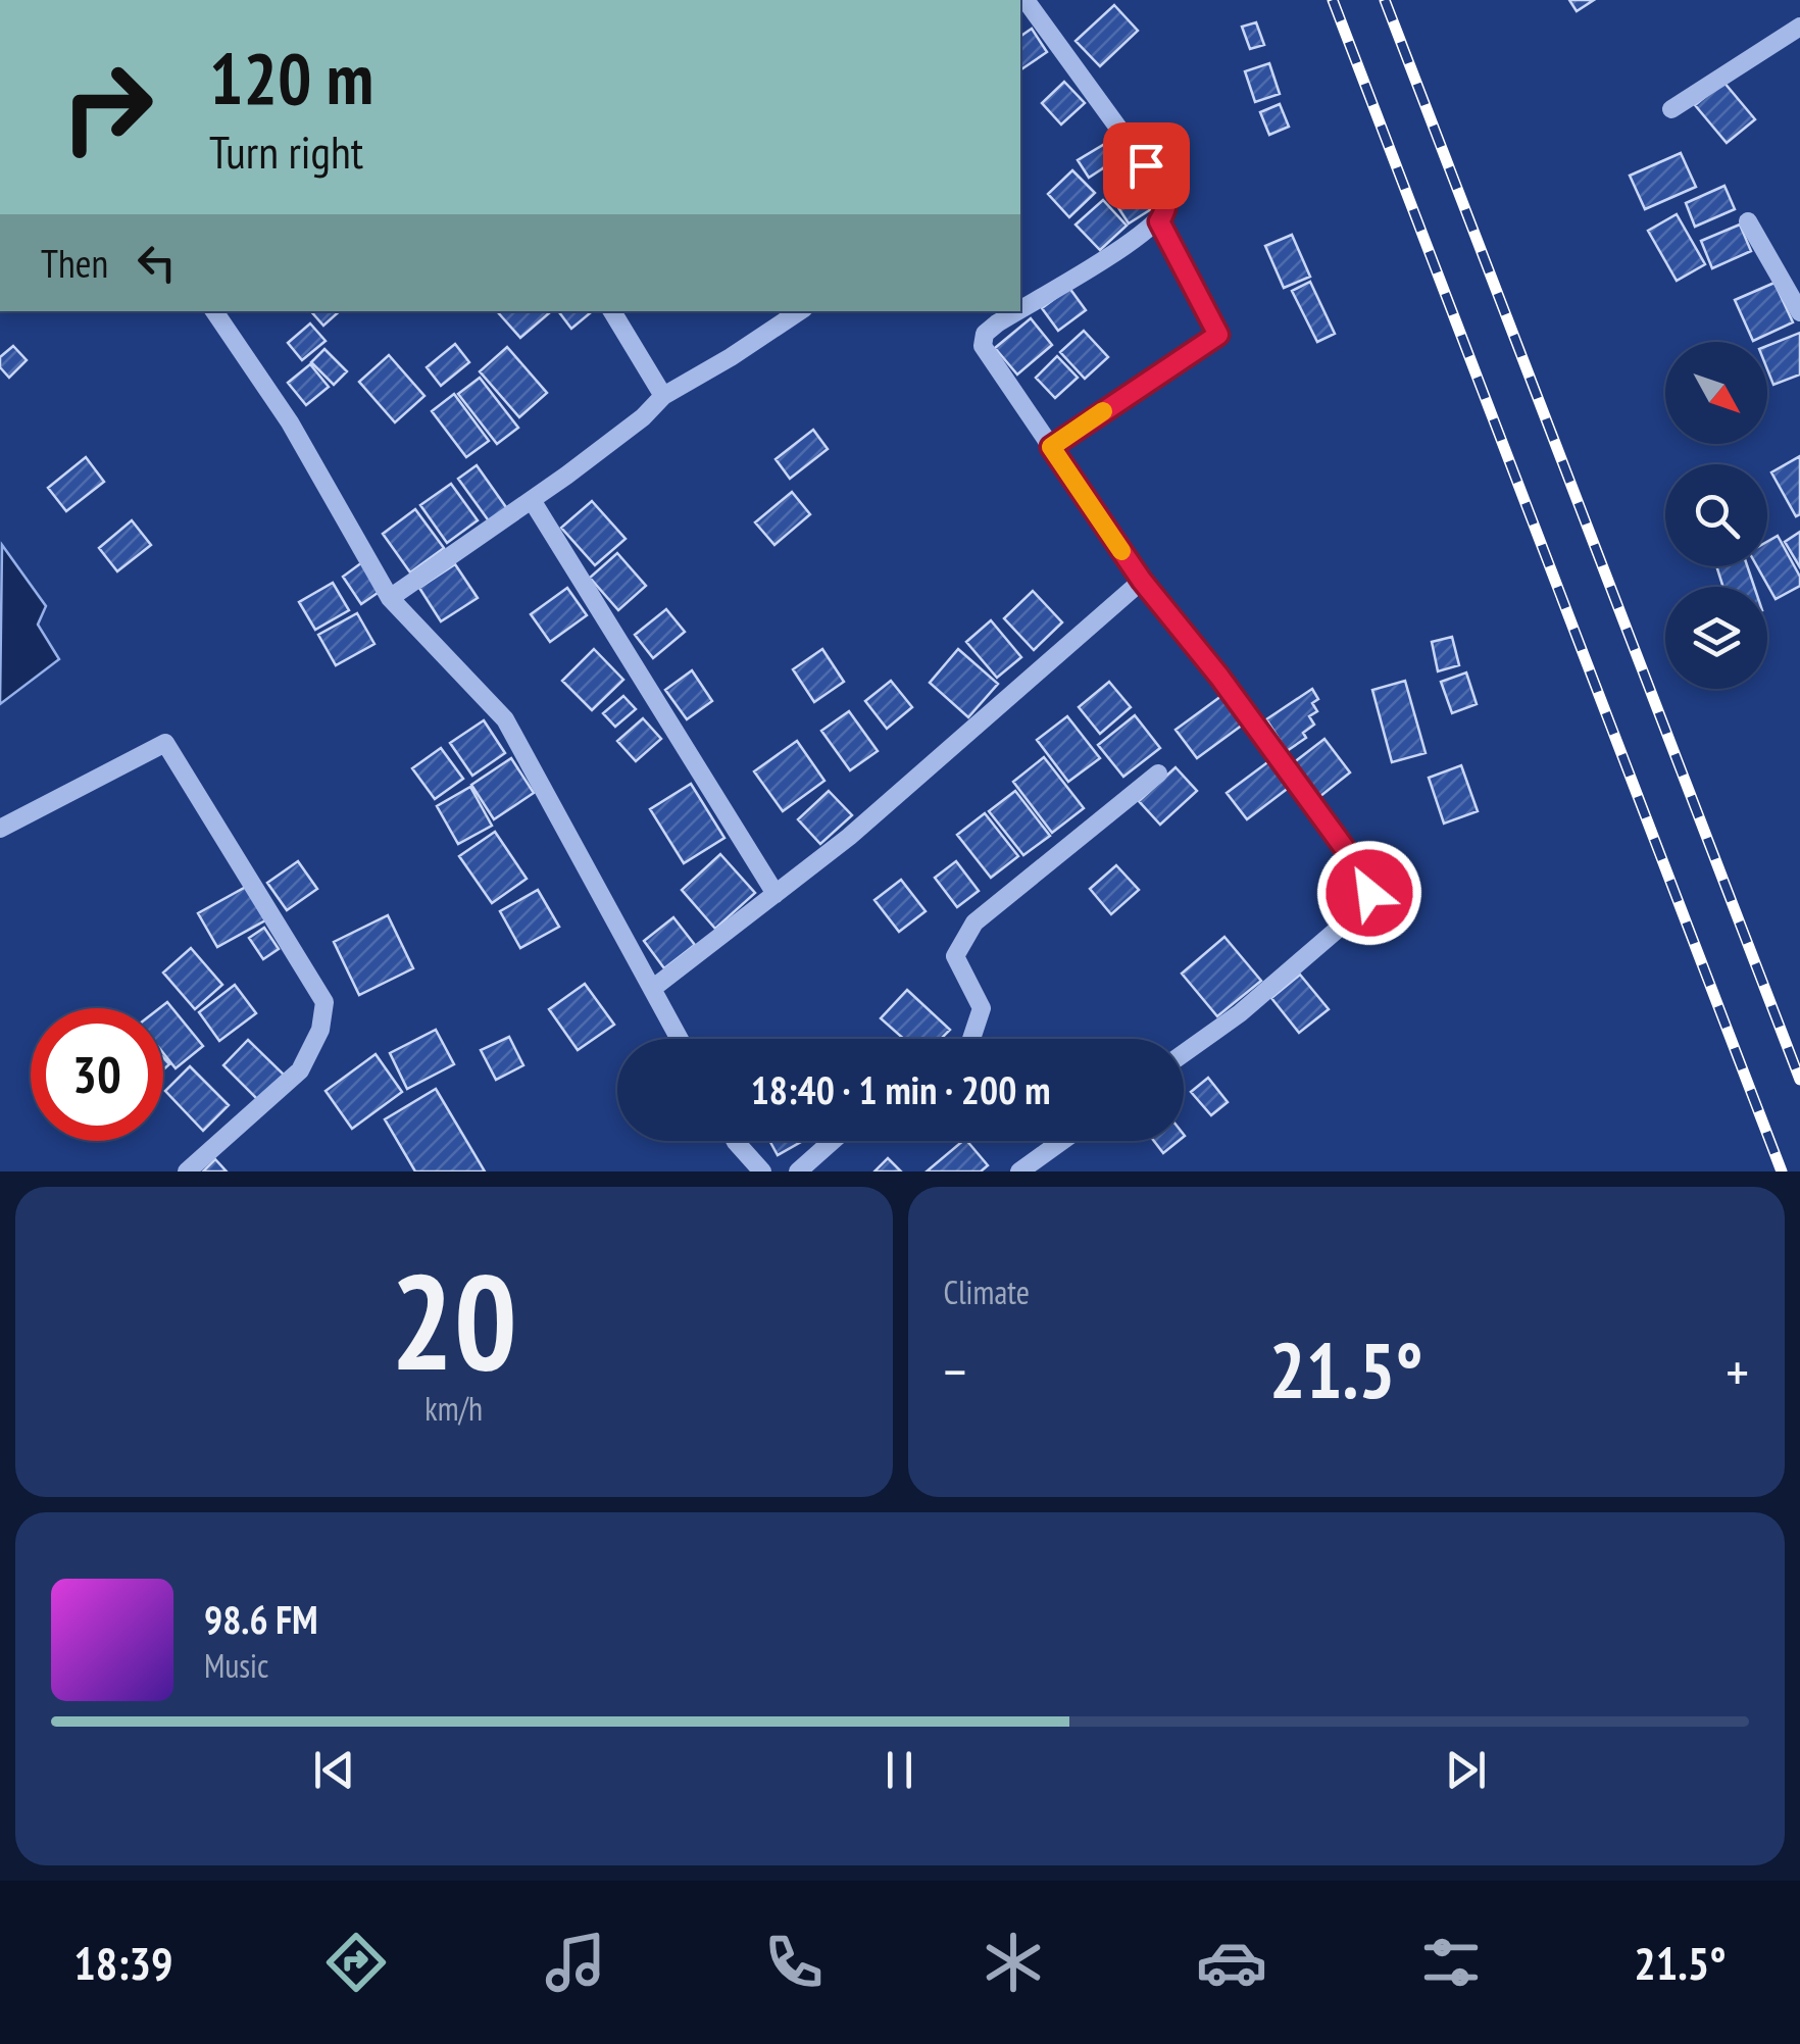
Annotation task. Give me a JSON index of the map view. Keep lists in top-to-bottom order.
{
  "north": "bottom right",
  "page": {
    "turn": ["120 m", "Turn right"],
    "then": "Then",
    "limit": "30",
    "trip": "18:40 · 1 min · 200 m",
    "tile": [
      ["20", "km/h"],
      "Climate"
    ],
    "heat": ["−", "21.5°", "+"],
    "song": ["98.6 FM", "Music"],
    "tabs": ["18:39", "21.5°"]
  }
}
